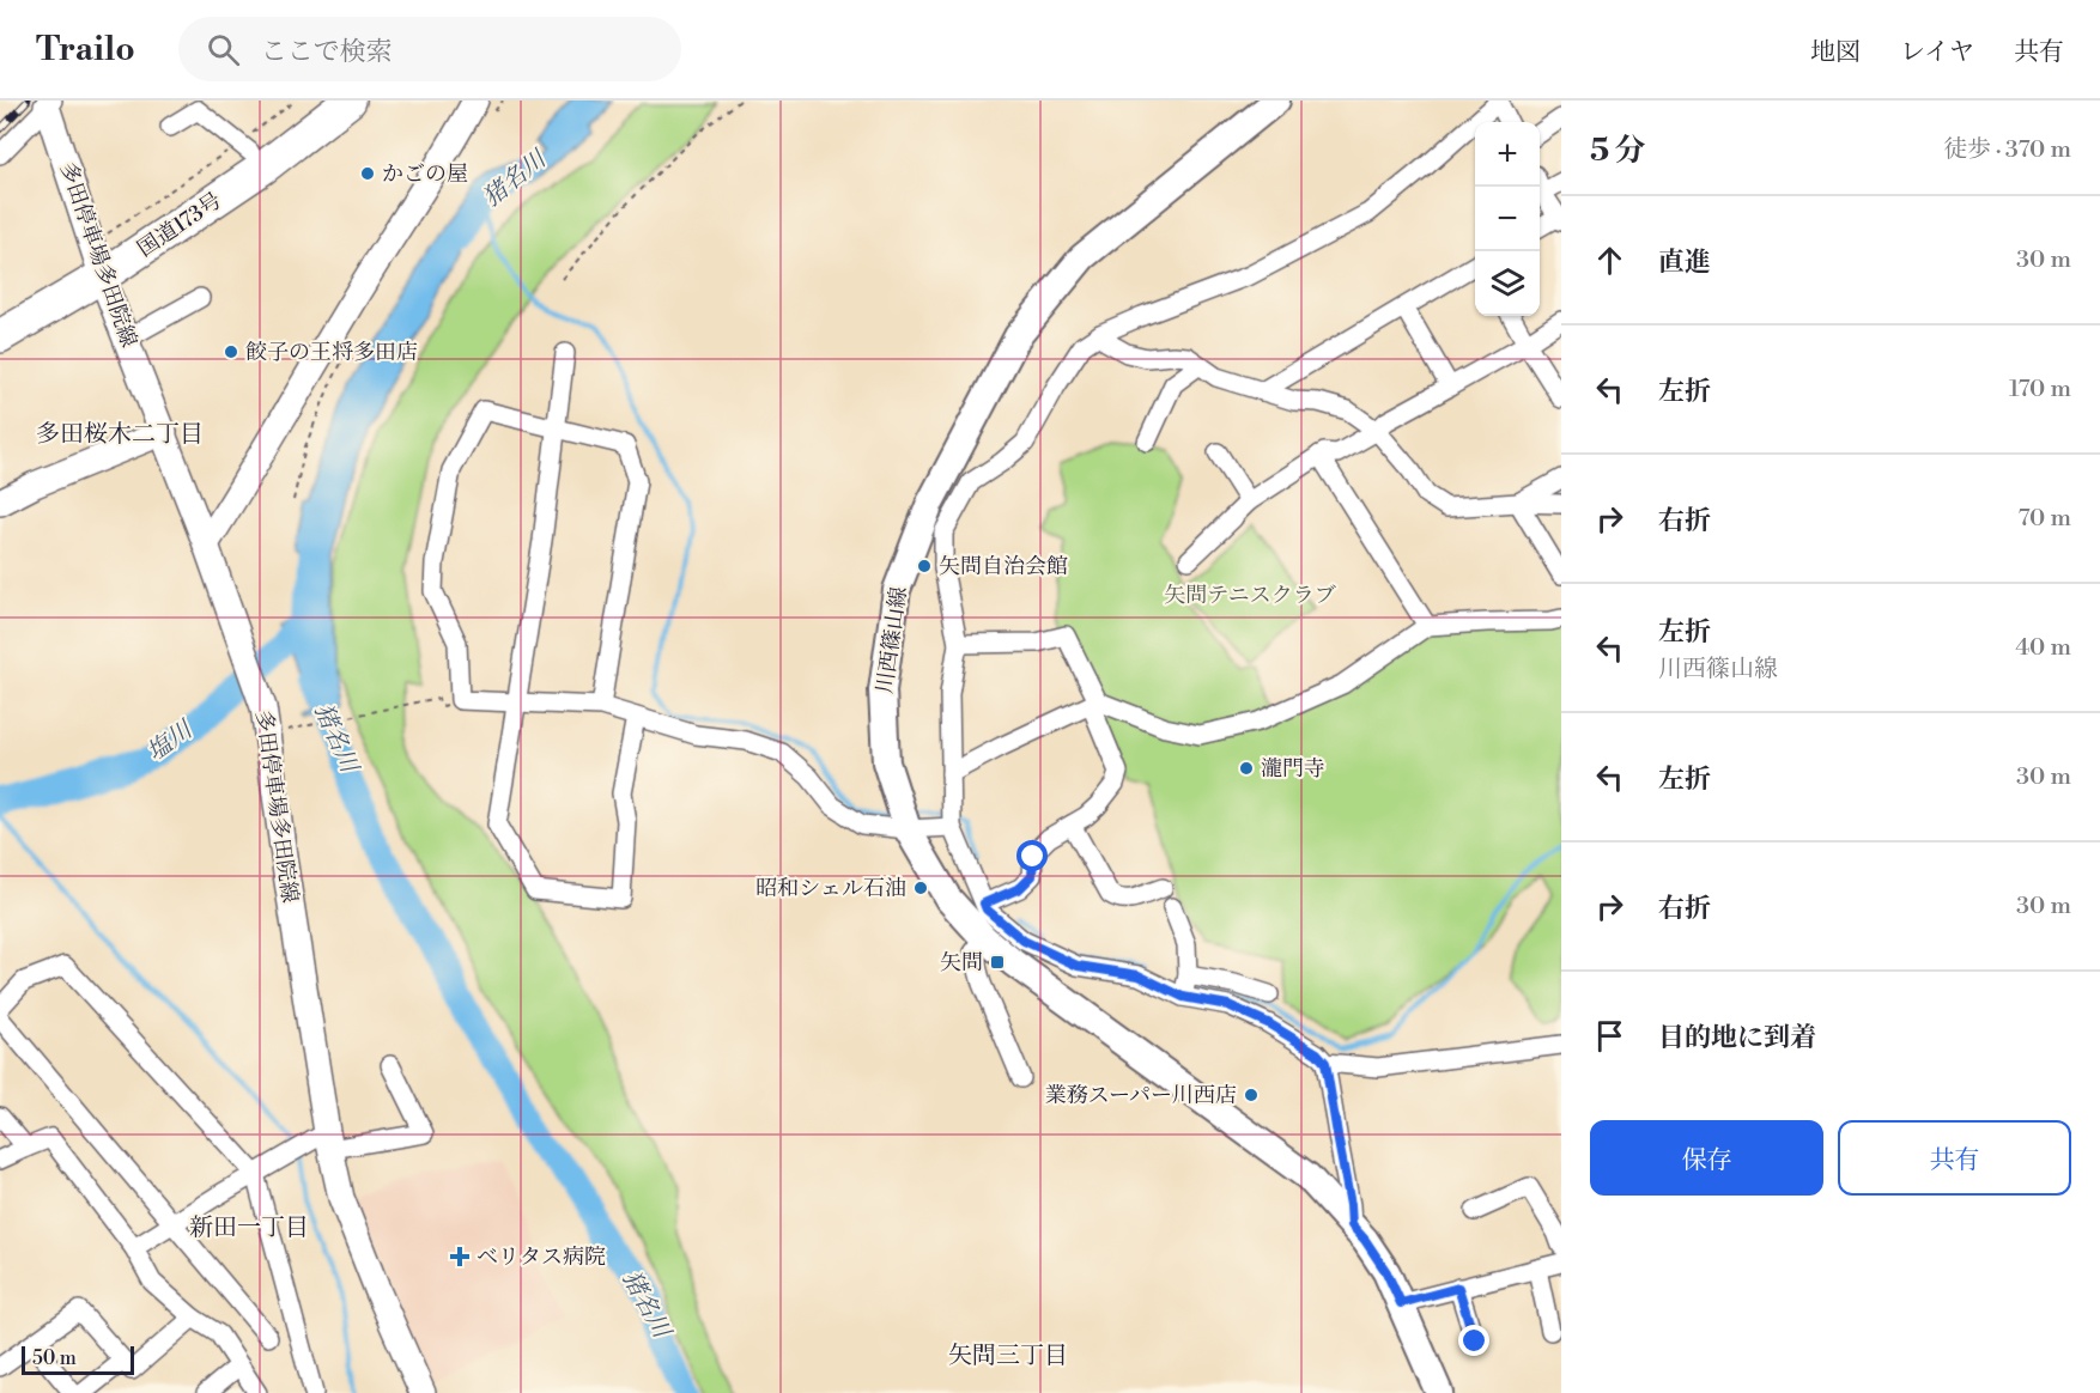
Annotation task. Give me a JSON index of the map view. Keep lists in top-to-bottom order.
{
  "streets": {
    "highway": ["国道173号"],
    "main road": ["多田停車場多田院線", "川西篠山線"]
  },
  "crossings": [
    ["国道173号", "多田停車場多田院線"]
  ],
  "districts": ["多田桜木二丁目", "新田一丁目", "矢問三丁目"],
  "water": ["猪名川", "塩川"],
  "parks": ["矢問テニスクラブ"],
  "places": {
    "other": [
      "かごの屋",
      "餃子の王将多田店",
      "矢問自治会館",
      "瀧門寺",
      "昭和シェル石油",
      "業務スーパー川西店"
    ],
    "transit": ["矢問"],
    "health": ["ベリタス病院"]
  },
  "scale_bar": "50 m",
  "page": {
    "header": "Trailo",
    "search": "ここで検索",
    "nav": ["地図", "レイヤ", "共有"],
    "heading": ["5 分", "徒歩 · 370 m"],
    "map_buttons": ["+", "−"],
    "list": [
      ["直進", "30 m"],
      ["左折", "170 m"],
      ["右折", "70 m"],
      ["左折", "川西篠山線", "40 m"],
      ["左折", "30 m"],
      ["右折", "30 m"],
      "目的地に到着"
    ],
    "buttons": ["保存", "共有"],
    "scale": "50 m"
  }
}
